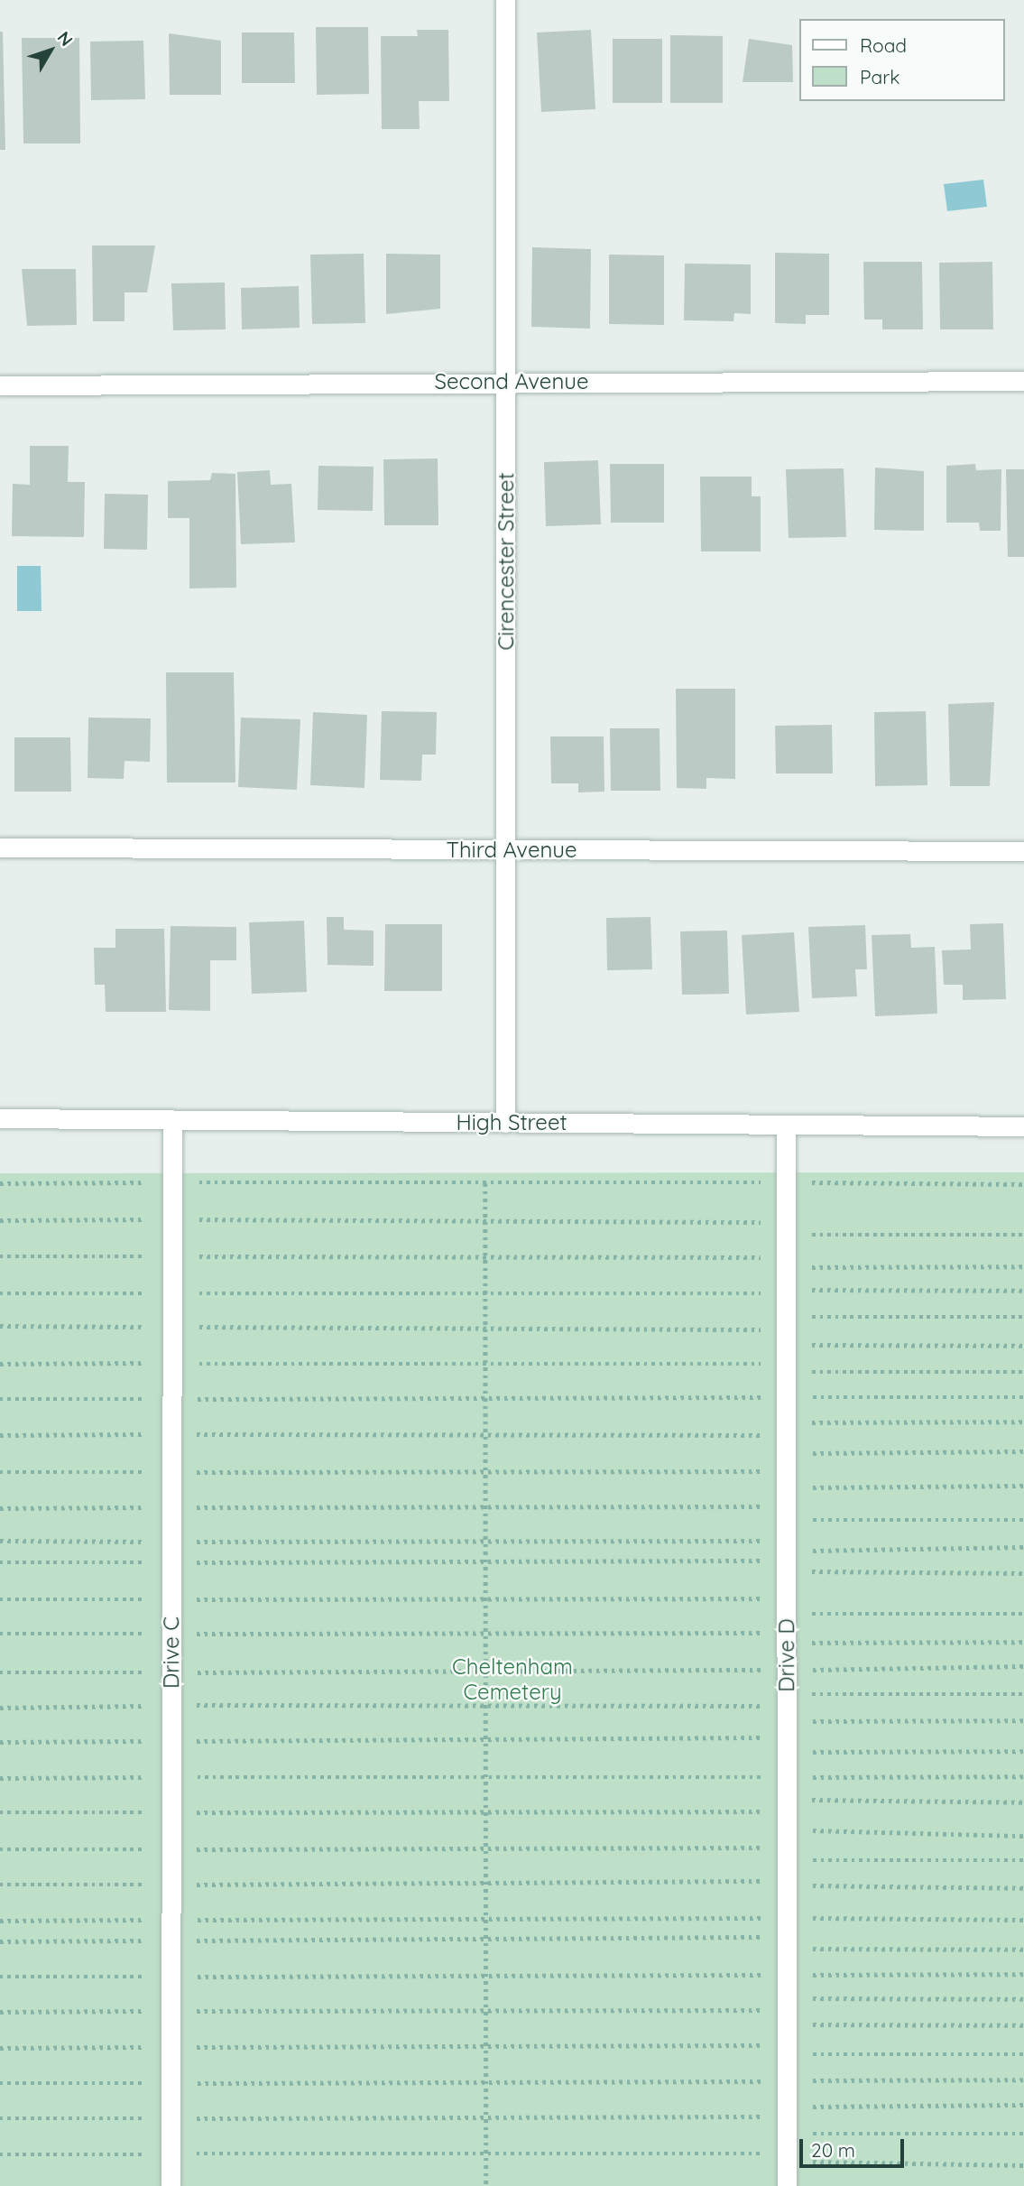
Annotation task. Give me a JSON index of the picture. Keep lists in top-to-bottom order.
{
  "streets": {
    "street": [
      "Second Avenue",
      "Cirencester Street",
      "Third Avenue",
      "High Street",
      "Drive C",
      "Drive D"
    ]
  },
  "crossings": [
    ["Second Avenue", "Cirencester Street"],
    ["Cirencester Street", "Third Avenue"],
    ["Cirencester Street", "High Street"],
    ["High Street", "Drive C"],
    ["High Street", "Drive D"]
  ],
  "parks": ["Cheltenham Cemetery"],
  "legend": ["Road", "Park"],
  "scale_bar": "20 m",
  "north": "top right"
}
